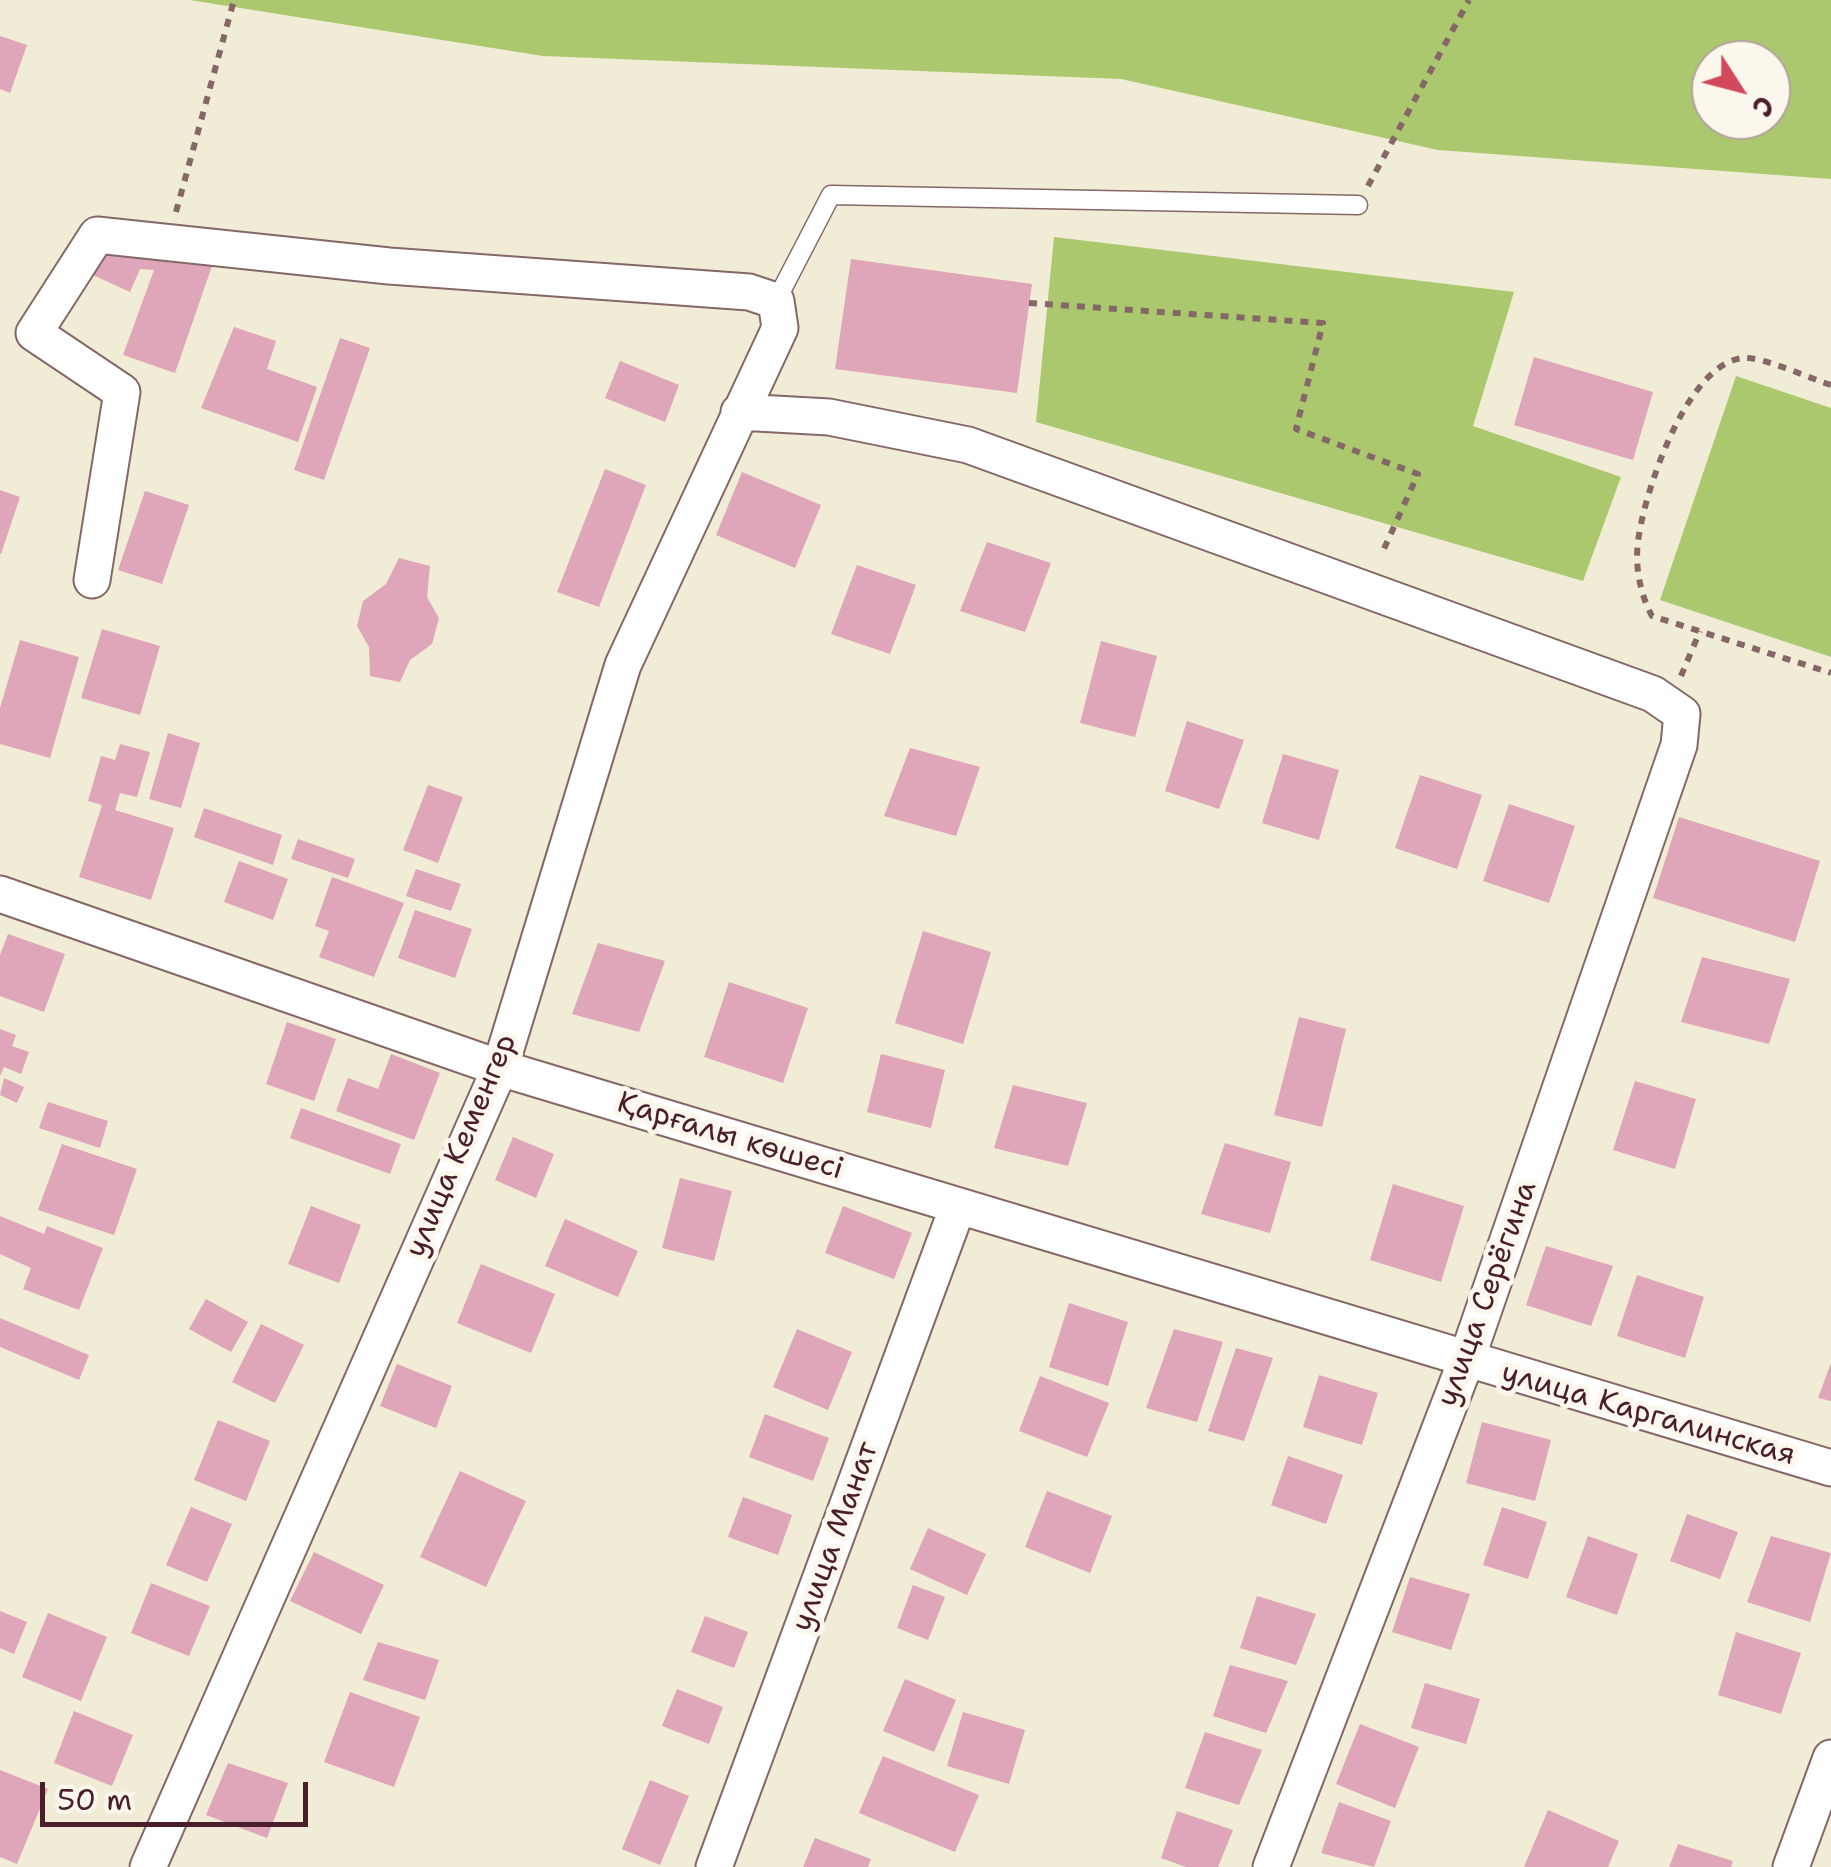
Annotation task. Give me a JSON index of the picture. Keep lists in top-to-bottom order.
{
  "streets": {
    "street": [
      "Қарғалы көшесі",
      "улица Кеменгер",
      "улица Серёгина",
      "улица Каргалинская",
      "улица Манат"
    ]
  },
  "crossings": [
    ["Қарғалы көшесі", "улица Кеменгер"],
    ["Қарғалы көшесі", "улица Серёгина"],
    ["Қарғалы көшесі", "улица Каргалинская"],
    ["Қарғалы көшесі", "улица Манат"],
    ["улица Серёгина", "улица Каргалинская"]
  ],
  "scale_bar": "50 m",
  "north": "bottom right"
}
